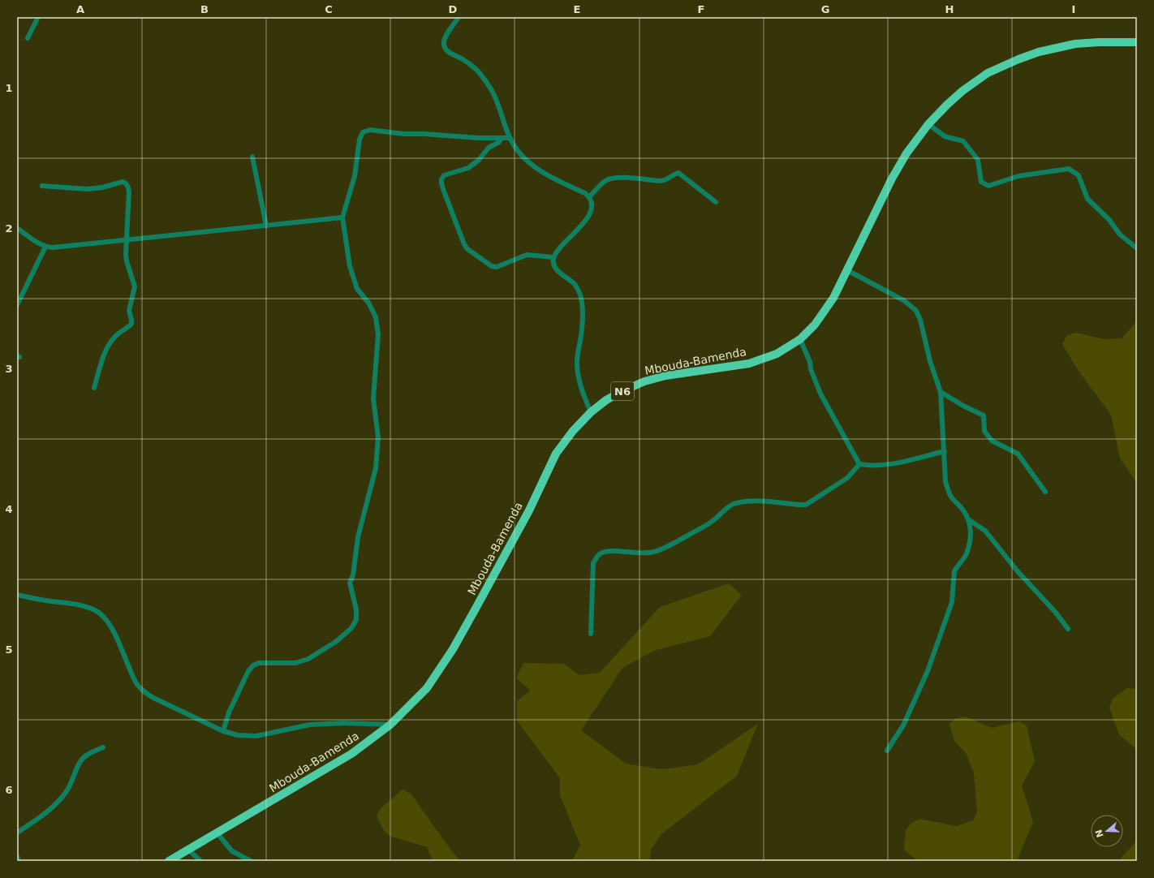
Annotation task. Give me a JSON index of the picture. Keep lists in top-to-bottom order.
{
  "streets": {
    "highway": ["Mbouda-Bamenda", "N6"]
  },
  "north": "left",
  "grid": {
    "columns": [
      "A",
      "B",
      "C",
      "D",
      "E",
      "F",
      "G",
      "H",
      "I"
    ],
    "rows": [
      "1",
      "2",
      "3",
      "4",
      "5",
      "6"
    ]
  }
}
